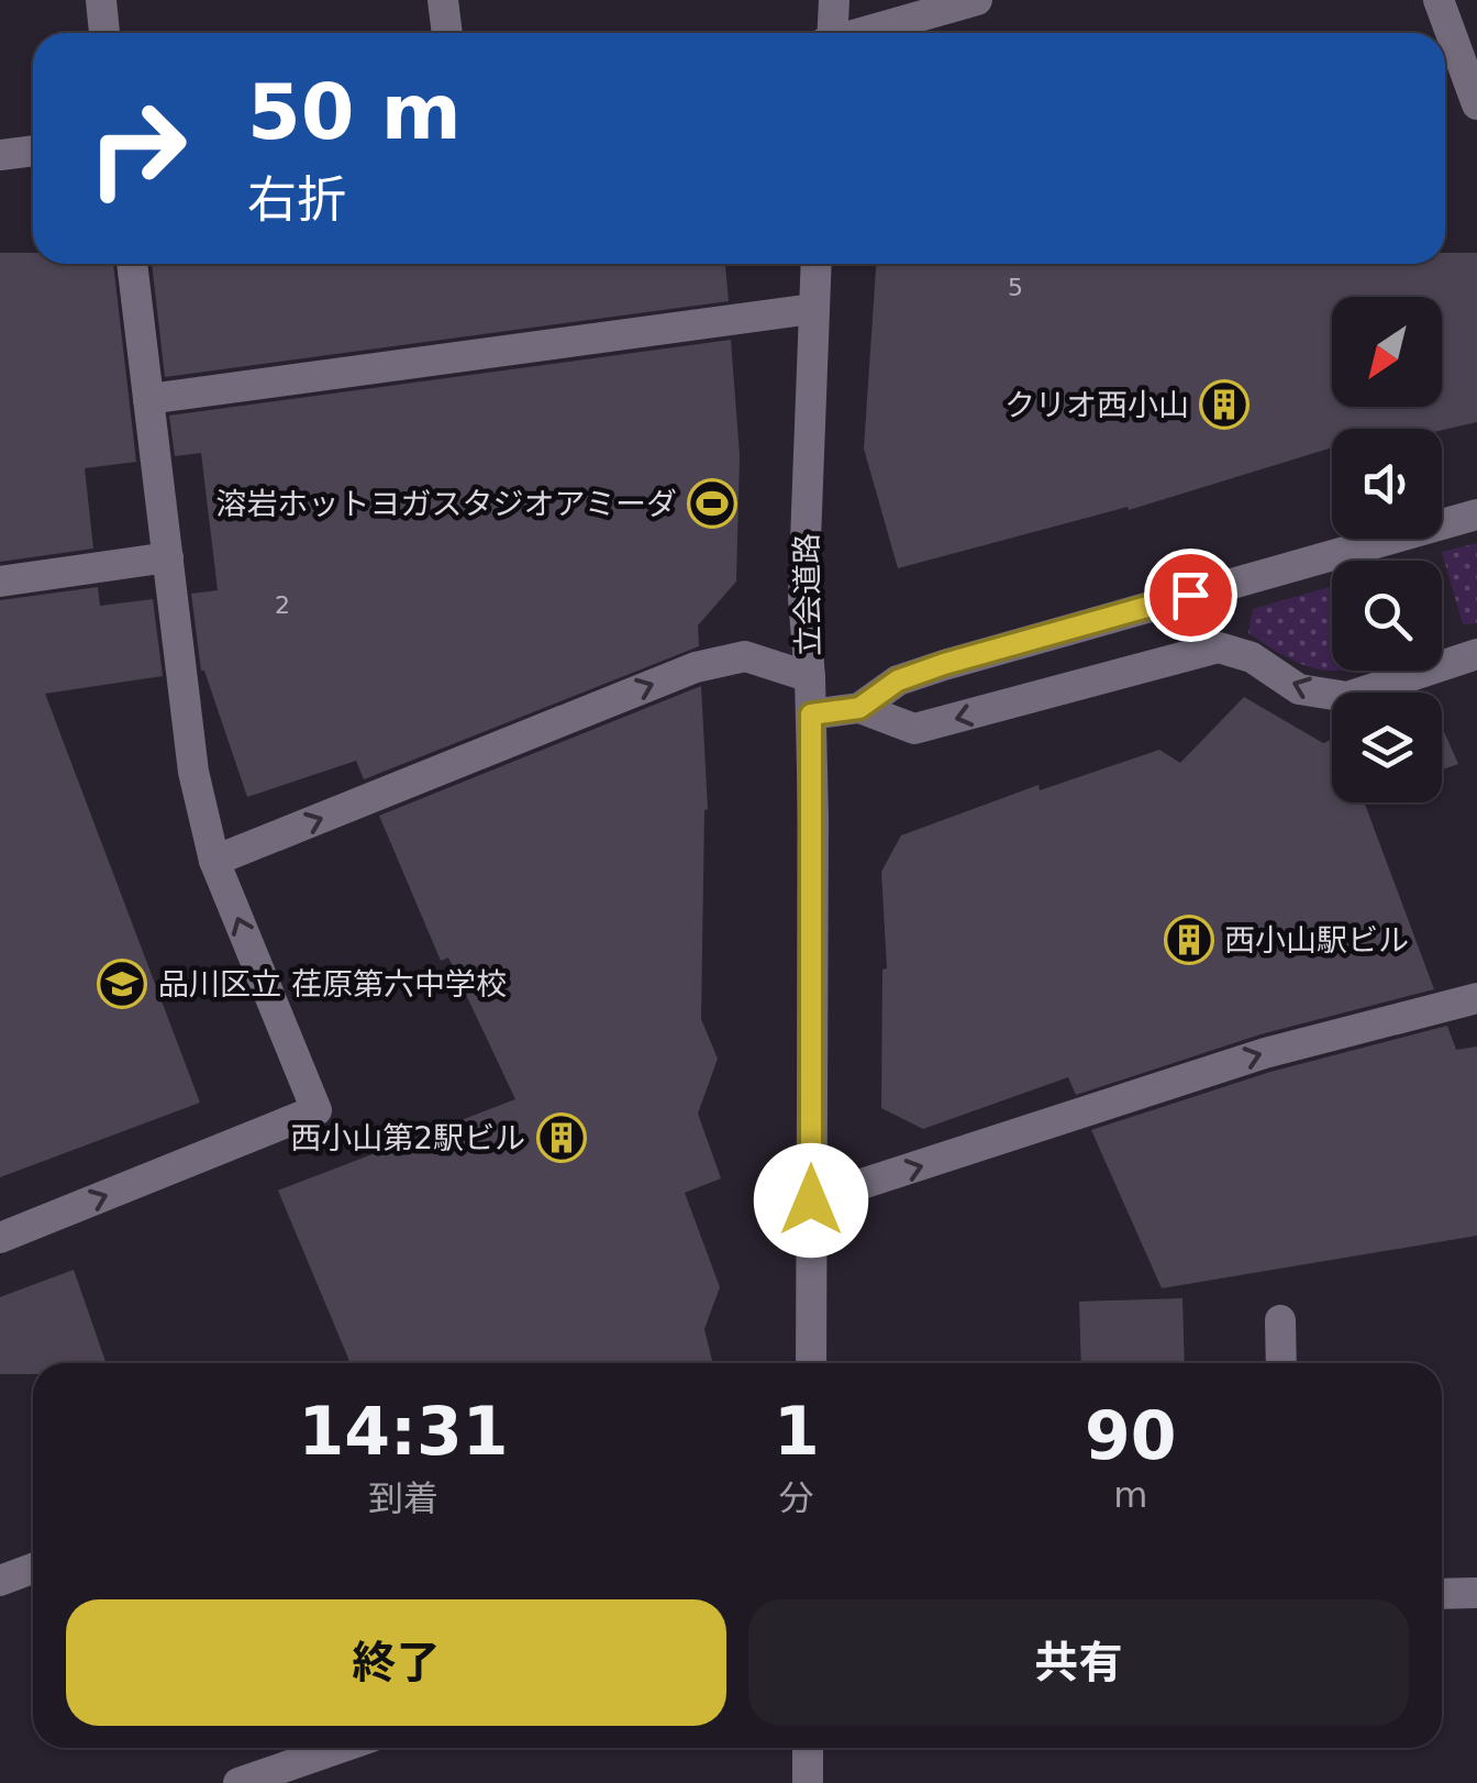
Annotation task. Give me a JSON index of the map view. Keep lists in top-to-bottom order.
{
  "streets": {
    "street": ["立会道路"]
  },
  "places": {
    "building": ["クリオ西小山", "西小山駅ビル", "西小山第2駅ビル"],
    "sports": ["溶岩ホットヨガスタジオアミーダ"],
    "school or university": ["品川区立 荏原第六中学校"]
  },
  "house_numbers": ["5", "2"],
  "north": "bottom left",
  "page": {
    "turn": ["50 m", "右折"],
    "eta": [
      "14:31",
      "到着",
      "1",
      "分",
      "90",
      "m"
    ],
    "buttons": ["終了", "共有"]
  }
}
